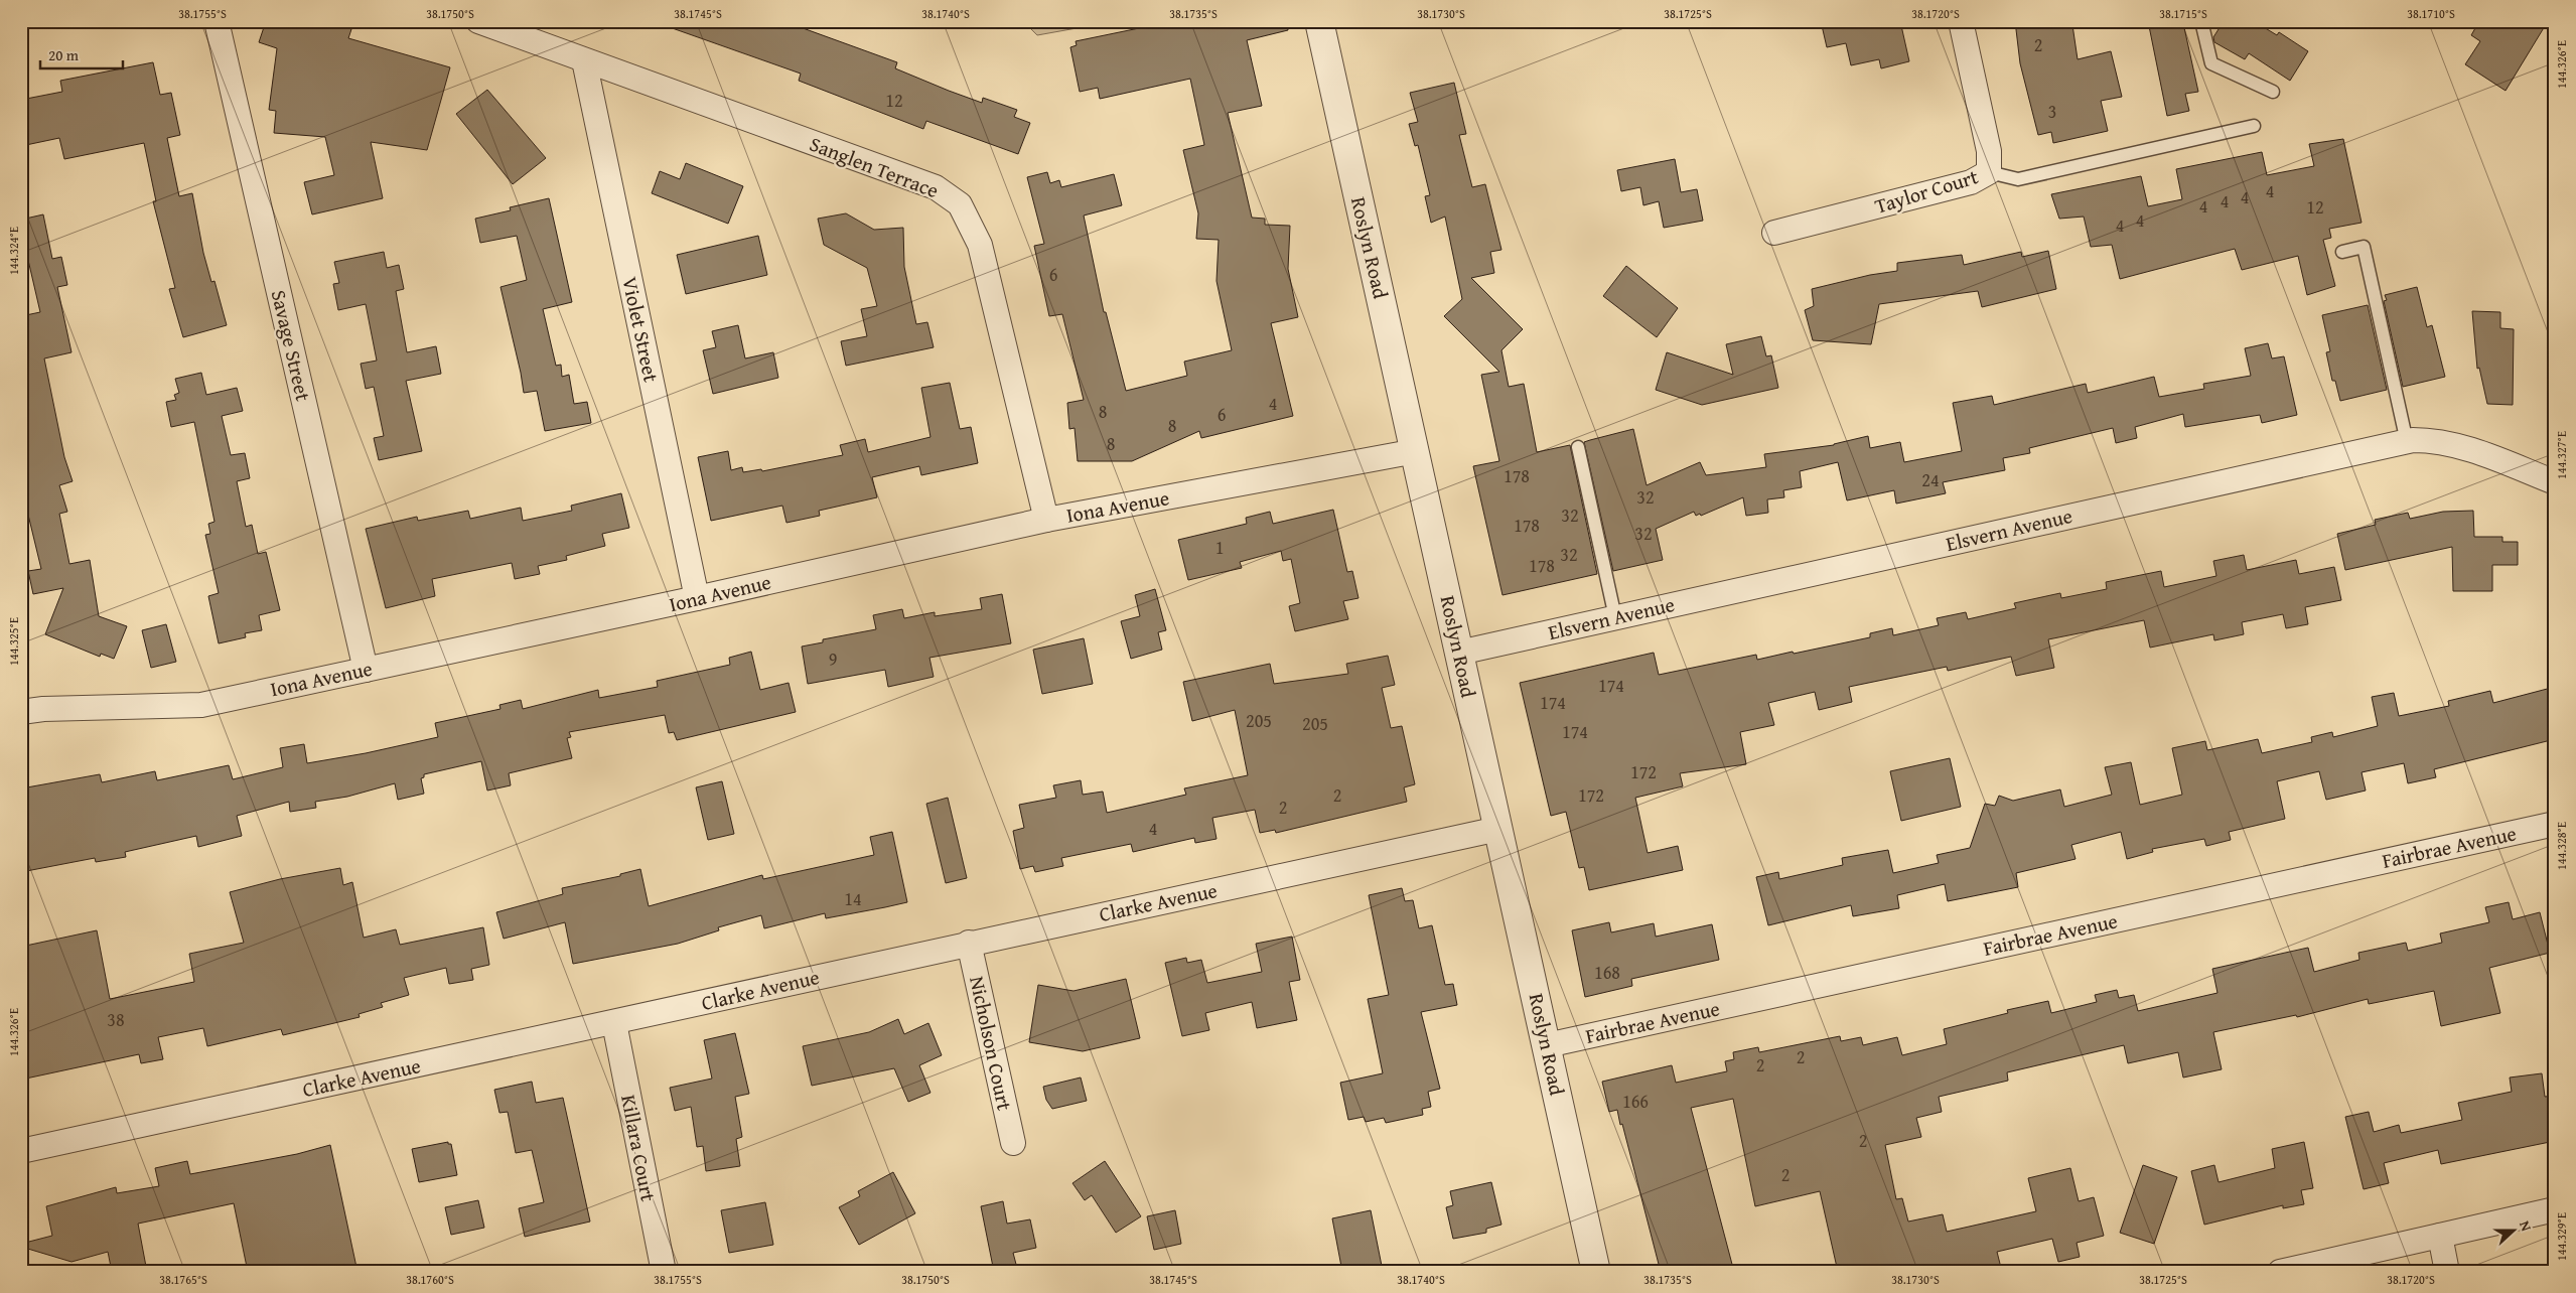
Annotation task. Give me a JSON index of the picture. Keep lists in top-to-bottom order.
{
  "streets": {
    "street": [
      "Sanglen Terrace",
      "Taylor Court",
      "Roslyn Road",
      "Violet Street",
      "Savage Street",
      "Iona Avenue",
      "Elsvern Avenue",
      "Fairbrae Avenue",
      "Clarke Avenue",
      "Nicholson Court",
      "Killara Court"
    ]
  },
  "crossings": [
    ["Sanglen Terrace", "Violet Street"],
    ["Sanglen Terrace", "Iona Avenue"],
    ["Roslyn Road", "Iona Avenue"],
    ["Roslyn Road", "Elsvern Avenue"],
    ["Roslyn Road", "Fairbrae Avenue"],
    ["Roslyn Road", "Clarke Avenue"],
    ["Violet Street", "Iona Avenue"],
    ["Savage Street", "Iona Avenue"],
    ["Clarke Avenue", "Nicholson Court"],
    ["Clarke Avenue", "Killara Court"]
  ],
  "house_numbers": [
    "2",
    "12",
    "3",
    "4",
    "4",
    "4",
    "4",
    "12",
    "4",
    "4",
    "6",
    "4",
    "8",
    "6",
    "8",
    "8",
    "178",
    "24",
    "32",
    "32",
    "178",
    "32",
    "1",
    "32",
    "178",
    "9",
    "174",
    "174",
    "205",
    "205",
    "174",
    "172",
    "2",
    "172",
    "2",
    "4",
    "14",
    "168",
    "38",
    "2",
    "2",
    "166",
    "2",
    "2"
  ],
  "scale_bar": "20 m",
  "north": "right",
  "coordinates": [
    "38.1755°S",
    "38.1750°S",
    "38.1745°S",
    "38.1740°S",
    "38.1735°S",
    "38.1730°S",
    "38.1725°S",
    "38.1720°S",
    "38.1715°S",
    "38.1710°S",
    "144.326°E",
    "144.324°E",
    "144.327°E",
    "144.325°E",
    "144.328°E",
    "144.329°E",
    "38.1765°S",
    "38.1760°S"
  ]
}
